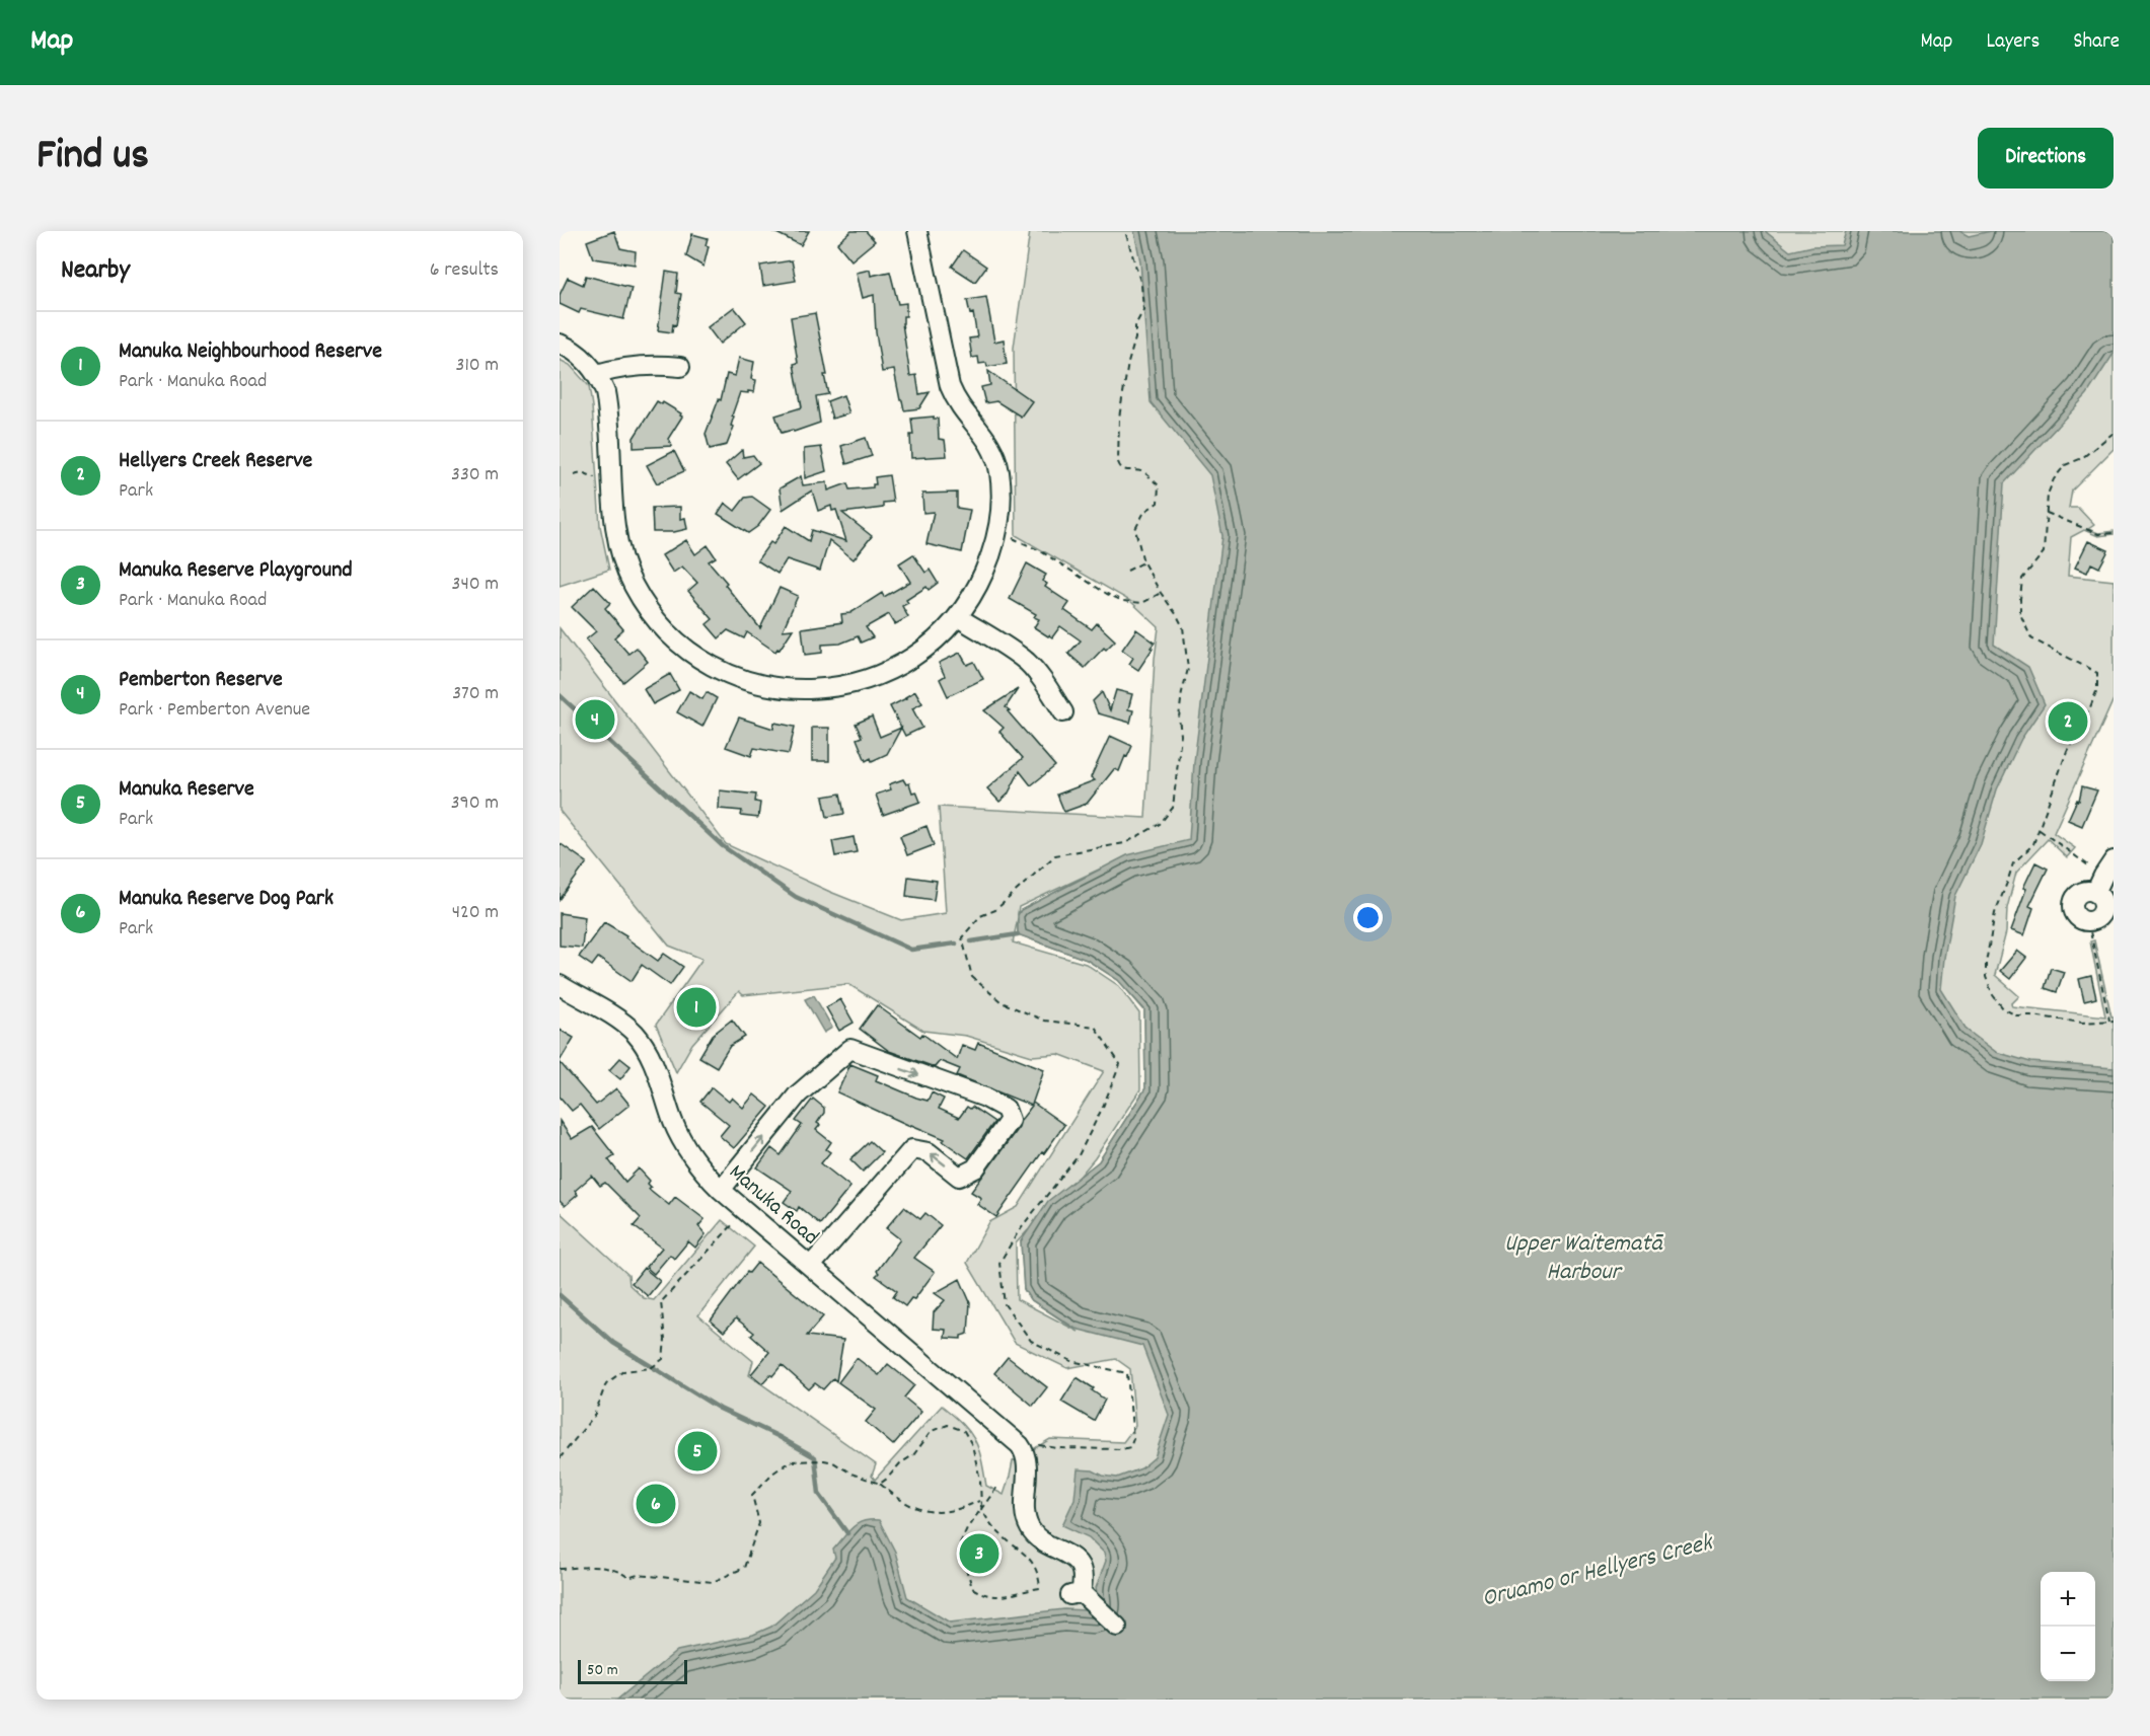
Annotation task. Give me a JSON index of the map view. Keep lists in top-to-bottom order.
{
  "streets": {
    "street": ["Manuka Road"]
  },
  "water": ["Upper Waitematā Harbour", "Oruamo or Hellyers Creek"],
  "scale_bar": "50 m",
  "page": {
    "header": "Map",
    "nav": ["Map", "Layers", "Share"],
    "title": "Find us",
    "buttons": "Directions",
    "heading": ["Nearby", "6 results"],
    "list": [
      {
        "mark": "1",
        "name": "Manuka Neighbourhood Reserve",
        "note": "Park · Manuka Road",
        "value": "310 m"
      },
      {
        "mark": "2",
        "name": "Hellyers Creek Reserve",
        "note": "Park",
        "value": "330 m"
      },
      {
        "mark": "3",
        "name": "Manuka Reserve Playground",
        "note": "Park · Manuka Road",
        "value": "340 m"
      },
      {
        "mark": "4",
        "name": "Pemberton Reserve",
        "note": "Park · Pemberton Avenue",
        "value": "370 m"
      },
      {
        "mark": "5",
        "name": "Manuka Reserve",
        "note": "Park",
        "value": "390 m"
      },
      {
        "mark": "6",
        "name": "Manuka Reserve Dog Park",
        "note": "Park",
        "value": "420 m"
      }
    ],
    "pins": [
      "4",
      "2",
      "1",
      "5",
      "6",
      "3"
    ],
    "map_buttons": ["+", "−"],
    "scale": "50 m"
  }
}
